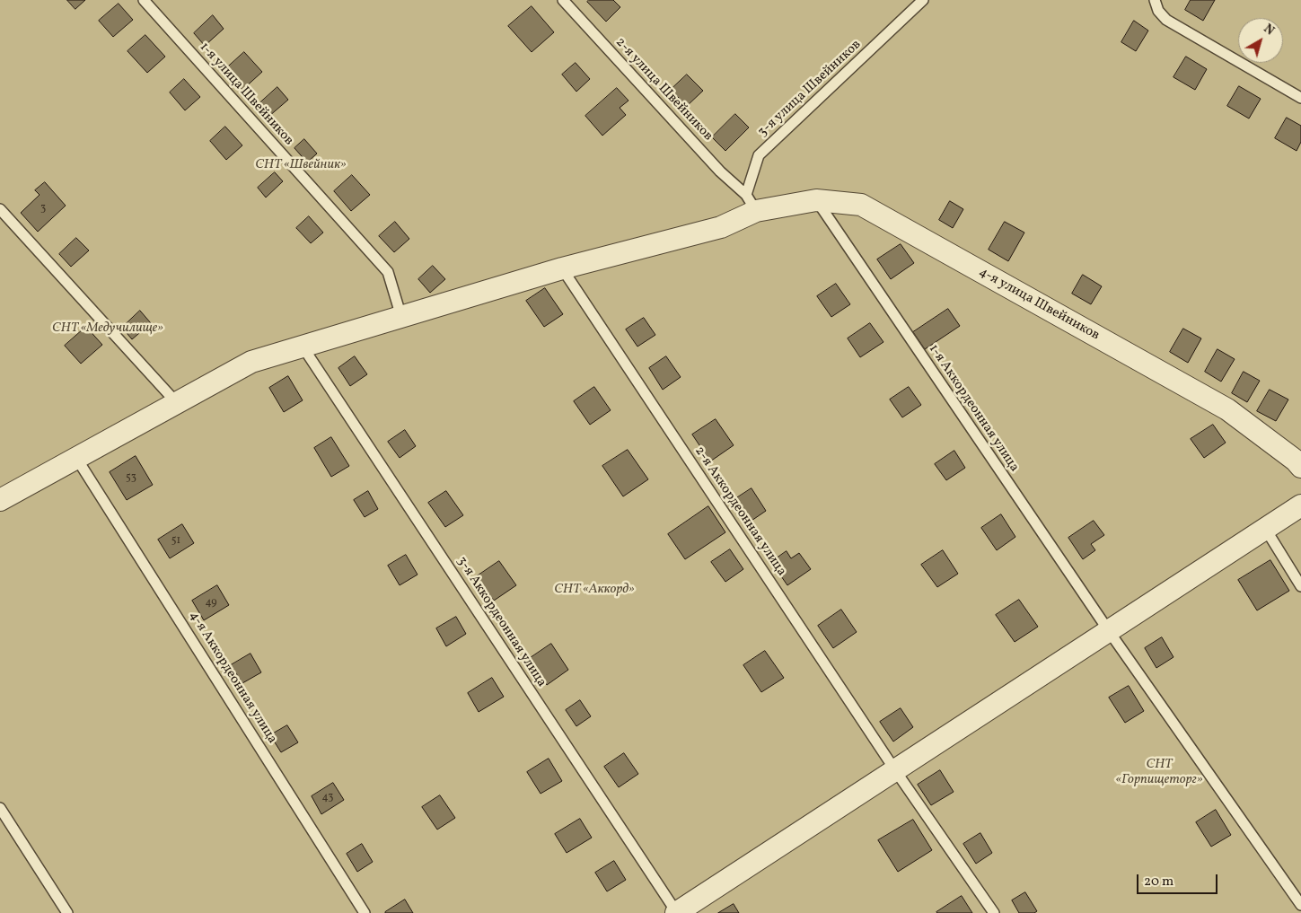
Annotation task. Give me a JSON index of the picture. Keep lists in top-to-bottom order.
{
  "streets": {
    "street": ["4-я улица Швейников"],
    "lane": [
      "3-я улица Швейников",
      "2-я улица Швейников",
      "1-я улица Швейников",
      "1-я Аккордеонная улица",
      "2-я Аккордеонная улица",
      "3-я Аккордеонная улица",
      "4-я Аккордеонная улица"
    ]
  },
  "crossings": [
    ["3-я улица Швейников", "2-я улица Швейников"],
    ["3-я улица Швейников", "4-я улица Швейников"],
    ["2-я улица Швейников", "4-я улица Швейников"],
    ["1-я улица Швейников", "4-я улица Швейников"],
    ["4-я улица Швейников", "1-я Аккордеонная улица"],
    ["4-я улица Швейников", "2-я Аккордеонная улица"],
    ["4-я улица Швейников", "3-я Аккордеонная улица"],
    ["4-я улица Швейников", "4-я Аккордеонная улица"]
  ],
  "parks": [
    "СНТ «Швейник»",
    "СНТ «Медучилище»",
    "СНТ «Аккорд»",
    "СНТ «Горпищеторг»"
  ],
  "house_numbers": [
    "3",
    "53",
    "51",
    "49",
    "43"
  ],
  "scale_bar": "20 m",
  "north": "top right"
}
